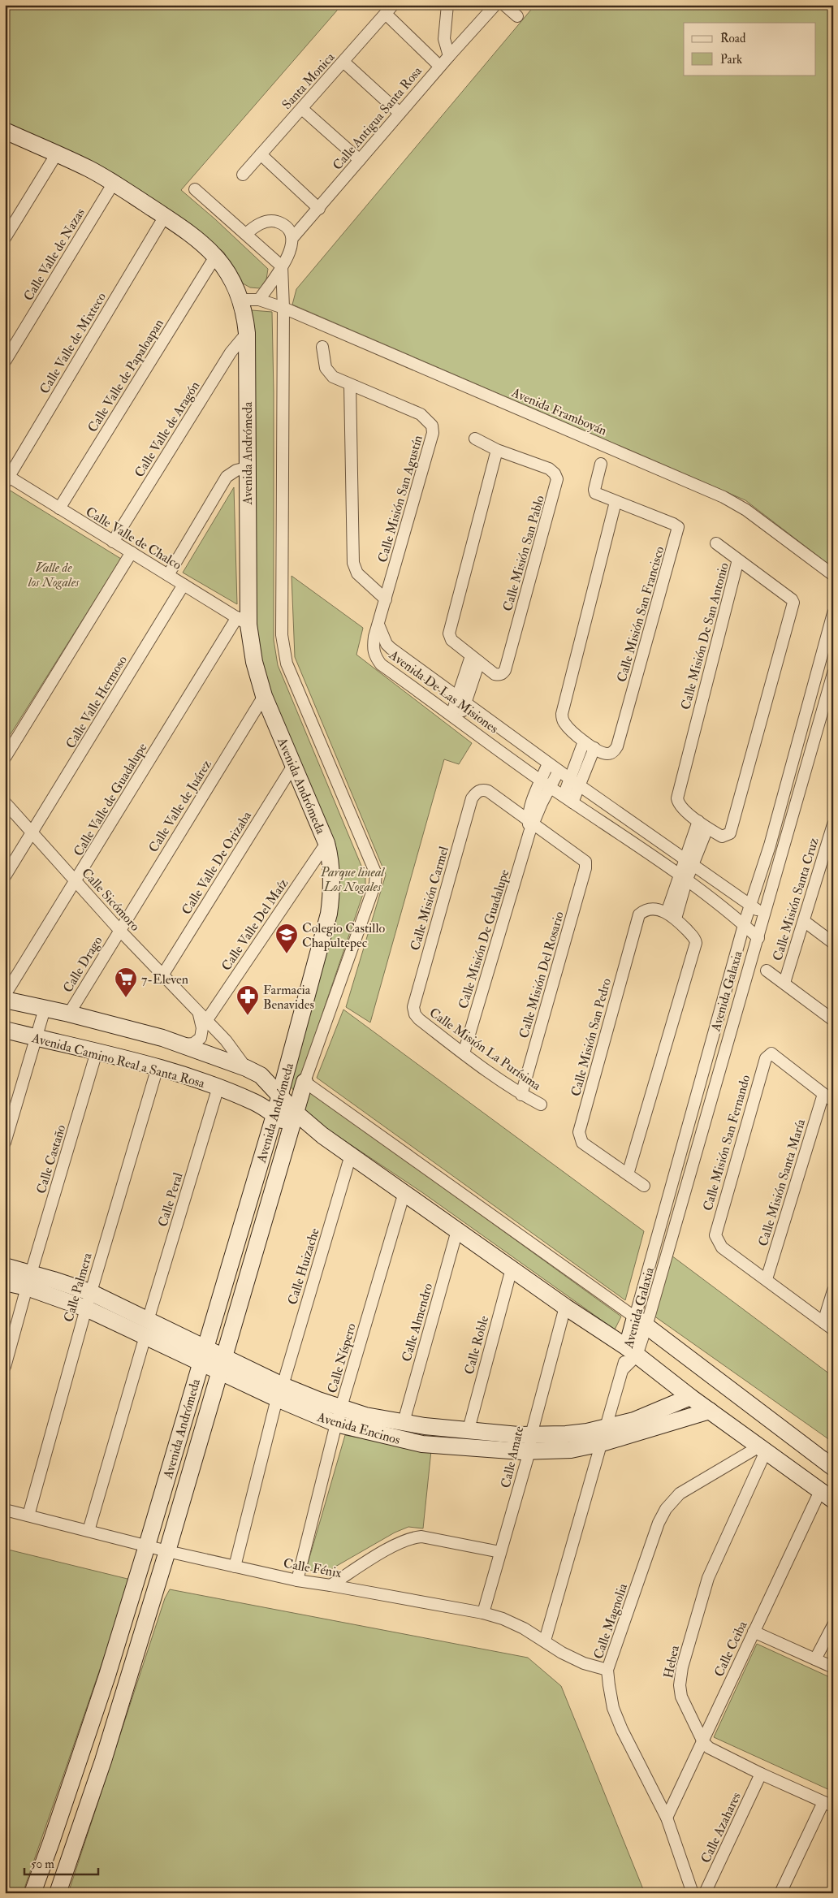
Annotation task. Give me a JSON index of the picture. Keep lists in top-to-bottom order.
{
  "streets": {
    "street": [
      "Santa Monica",
      "Calle Antigua Santa Rosa",
      "Calle Valle de Nazas",
      "Calle Valle de Mixteco",
      "Calle Valle de Papaloapan",
      "Avenida Framboyán",
      "Calle Valle de Aragón",
      "Avenida Andrómeda",
      "Calle Misión San Agustín",
      "Calle Valle de Chalco",
      "Calle Misión San Pablo",
      "Calle Misión San Francisco",
      "Calle Misión De San Antonio",
      "Avenida De Las Misiones",
      "Calle Valle Hermoso",
      "Calle Valle de Guadalupe",
      "Calle Valle de Juárez",
      "Calle Valle De Orizaba",
      "Calle Misión Carmel",
      "Calle Sicómoro",
      "Calle Misión Santa Cruz",
      "Calle Valle Del Maíz",
      "Calle Misión De Guadalupe",
      "Calle Drago",
      "Calle Misión Del Rosario",
      "Avenida Galaxia",
      "Calle Misión San Pedro",
      "Calle Misión La Purísima",
      "Avenida Camino Real a Santa Rosa",
      "Calle Misión San Fernando",
      "Calle Castaño",
      "Calle Misión Santa María",
      "Calle Peral",
      "Calle Huizache",
      "Calle Palmera",
      "Calle Almendro",
      "Calle Roble",
      "Calle Níspero",
      "Avenida Encinos",
      "Calle Amate",
      "Calle Fénix",
      "Calle Magnolia",
      "Calle Ceiba",
      "Hebea",
      "Calle Azahares"
    ]
  },
  "crossings": [
    ["Calle Valle de Nazas", "Avenida Andrómeda"],
    ["Calle Valle de Mixteco", "Avenida Andrómeda"],
    ["Calle Valle de Mixteco", "Calle Valle de Chalco"],
    ["Calle Valle de Papaloapan", "Avenida Andrómeda"],
    ["Calle Valle de Papaloapan", "Calle Valle de Chalco"],
    ["Avenida Framboyán", "Avenida Andrómeda"],
    ["Calle Valle de Aragón", "Avenida Andrómeda"],
    ["Calle Valle de Aragón", "Calle Valle de Chalco"],
    ["Avenida Andrómeda", "Calle Valle de Chalco"],
    ["Avenida Andrómeda", "Calle Valle de Guadalupe"],
    ["Avenida Andrómeda", "Calle Valle de Juárez"],
    ["Avenida Andrómeda", "Calle Valle De Orizaba"],
    ["Avenida Andrómeda", "Calle Valle Del Maíz"],
    ["Avenida Andrómeda", "Avenida Camino Real a Santa Rosa"],
    ["Avenida Andrómeda", "Avenida Encinos"],
    ["Avenida Andrómeda", "Calle Fénix"],
    ["Calle Misión San Agustín", "Avenida De Las Misiones"],
    ["Calle Valle de Chalco", "Calle Valle Hermoso"],
    ["Calle Valle de Chalco", "Calle Valle de Guadalupe"],
    ["Avenida De Las Misiones", "Calle Misión De Guadalupe"],
    ["Avenida De Las Misiones", "Avenida Galaxia"],
    ["Calle Valle Hermoso", "Calle Sicómoro"],
    ["Calle Valle de Guadalupe", "Calle Sicómoro"],
    ["Calle Valle de Juárez", "Calle Sicómoro"],
    ["Calle Valle de Juárez", "Calle Drago"],
    ["Calle Valle De Orizaba", "Calle Sicómoro"],
    ["Calle Misión Carmel", "Calle Misión De Guadalupe"],
    ["Calle Misión Carmel", "Calle Misión Del Rosario"],
    ["Calle Misión Carmel", "Calle Misión La Purísima"],
    ["Calle Sicómoro", "Calle Valle Del Maíz"],
    ["Calle Sicómoro", "Calle Drago"],
    ["Calle Misión De Guadalupe", "Calle Misión Del Rosario"],
    ["Calle Misión De Guadalupe", "Calle Misión La Purísima"],
    ["Calle Misión Del Rosario", "Calle Misión La Purísima"],
    ["Avenida Galaxia", "Avenida Encinos"],
    ["Avenida Galaxia", "Calle Fénix"],
    ["Avenida Camino Real a Santa Rosa", "Calle Castaño"],
    ["Avenida Camino Real a Santa Rosa", "Calle Peral"],
    ["Avenida Camino Real a Santa Rosa", "Calle Palmera"],
    ["Calle Misión San Fernando", "Calle Misión Santa María"],
    ["Calle Castaño", "Avenida Encinos"],
    ["Calle Peral", "Avenida Encinos"],
    ["Calle Peral", "Calle Fénix"],
    ["Calle Huizache", "Avenida Encinos"],
    ["Calle Huizache", "Calle Fénix"],
    ["Calle Palmera", "Avenida Encinos"],
    ["Calle Palmera", "Calle Fénix"],
    ["Calle Almendro", "Avenida Encinos"],
    ["Calle Roble", "Avenida Encinos"],
    ["Calle Níspero", "Avenida Encinos"],
    ["Calle Níspero", "Calle Fénix"],
    ["Avenida Encinos", "Calle Amate"],
    ["Calle Amate", "Calle Fénix"],
    ["Calle Fénix", "Calle Magnolia"],
    ["Calle Magnolia", "Calle Ceiba"],
    ["Calle Magnolia", "Hebea"],
    ["Calle Ceiba", "Hebea"],
    ["Hebea", "Calle Azahares"]
  ],
  "parks": ["Valle de los Nogales", "Parque lineal Los Nogales"],
  "places": {
    "school or university": ["Colegio Castillo Chapultepec"],
    "supermarket": ["7-Eleven"],
    "pharmacy": ["Farmacia Benavides"]
  },
  "legend": ["Road", "Park"],
  "scale_bar": "50 m"
}
